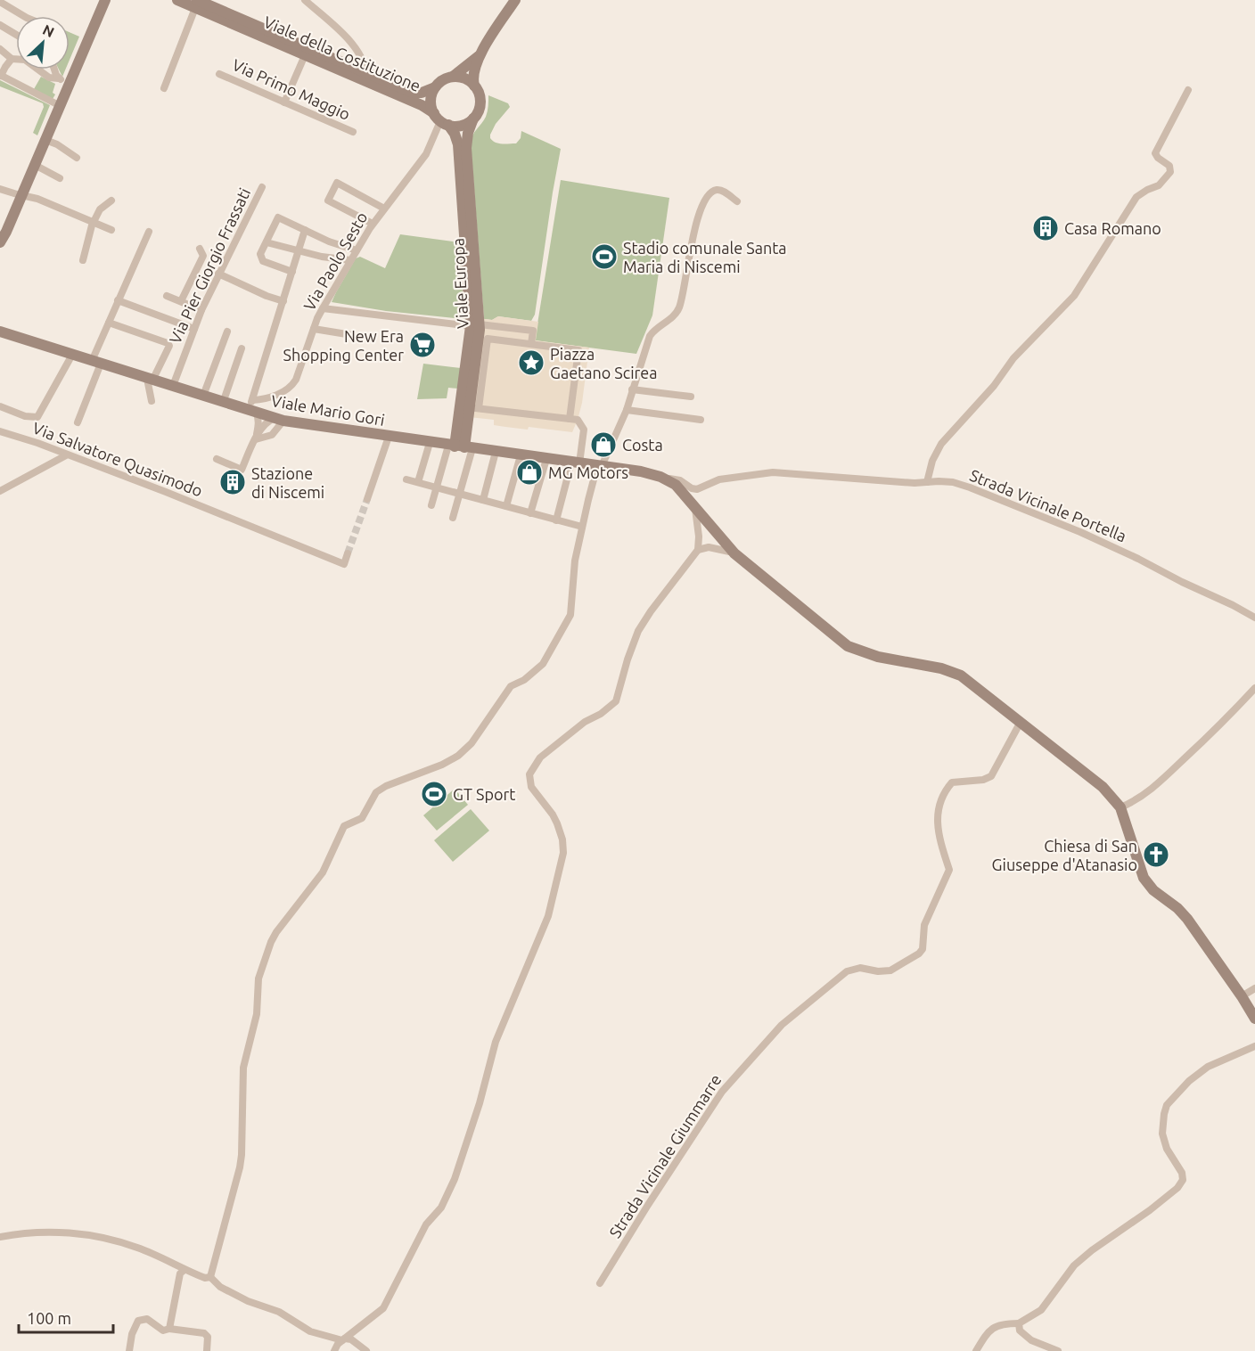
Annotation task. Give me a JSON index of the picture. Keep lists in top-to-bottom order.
{
  "streets": {
    "street": [
      "Viale della Costituzione",
      "Via Primo Maggio",
      "Via Paolo Sesto",
      "Via Pier Giorgio Frassati",
      "Viale Europa",
      "Viale Mario Gori",
      "Via Salvatore Quasimodo",
      "Strada Vicinale Portella",
      "Strada Vicinale Giummarre"
    ]
  },
  "crossings": [
    ["Viale della Costituzione", "Via Paolo Sesto"],
    ["Viale della Costituzione", "Viale Europa"],
    ["Via Paolo Sesto", "Viale Europa"],
    ["Via Paolo Sesto", "Viale Mario Gori"],
    ["Via Pier Giorgio Frassati", "Viale Mario Gori"],
    ["Viale Europa", "Viale Mario Gori"],
    ["Viale Mario Gori", "Strada Vicinale Portella"]
  ],
  "places": {
    "building": ["Casa Romano", "Stazione di Niscemi"],
    "sports": ["Stadio comunale Santa Maria di Niscemi", "GT Sport"],
    "supermarket": ["New Era Shopping Center"],
    "place": ["Piazza Gaetano Scirea"],
    "shop": ["Costa", "MG Motors"],
    "church": ["Chiesa di San Giuseppe d'Atanasio"]
  },
  "scale_bar": "100 m",
  "north": "top right"
}
